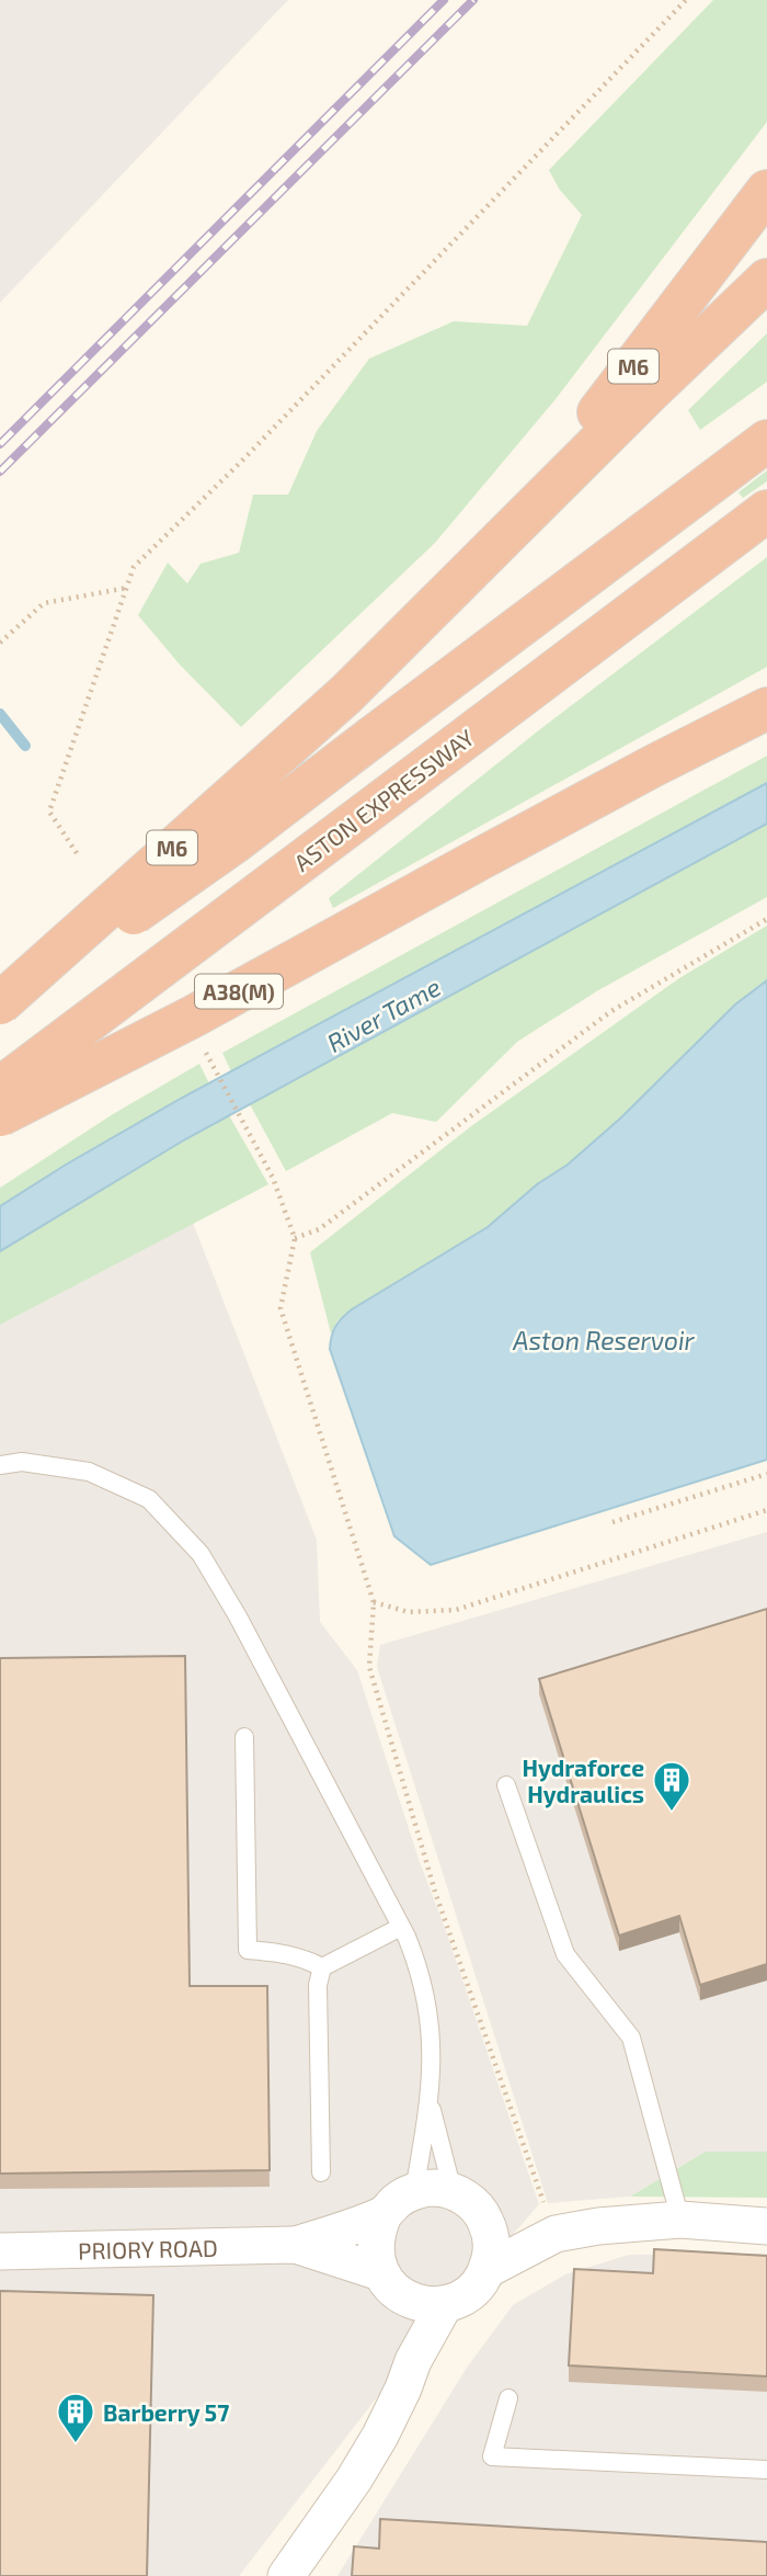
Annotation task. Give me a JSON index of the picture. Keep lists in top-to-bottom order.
{
  "streets": {
    "highway": ["M6", "ASTON EXPRESSWAY", "A38(M)"],
    "street": ["PRIORY ROAD"]
  },
  "water": ["River Tame", "Aston Reservoir"],
  "places": {
    "building": ["Hydraforce Hydraulics", "Barberry 57"]
  }
}
